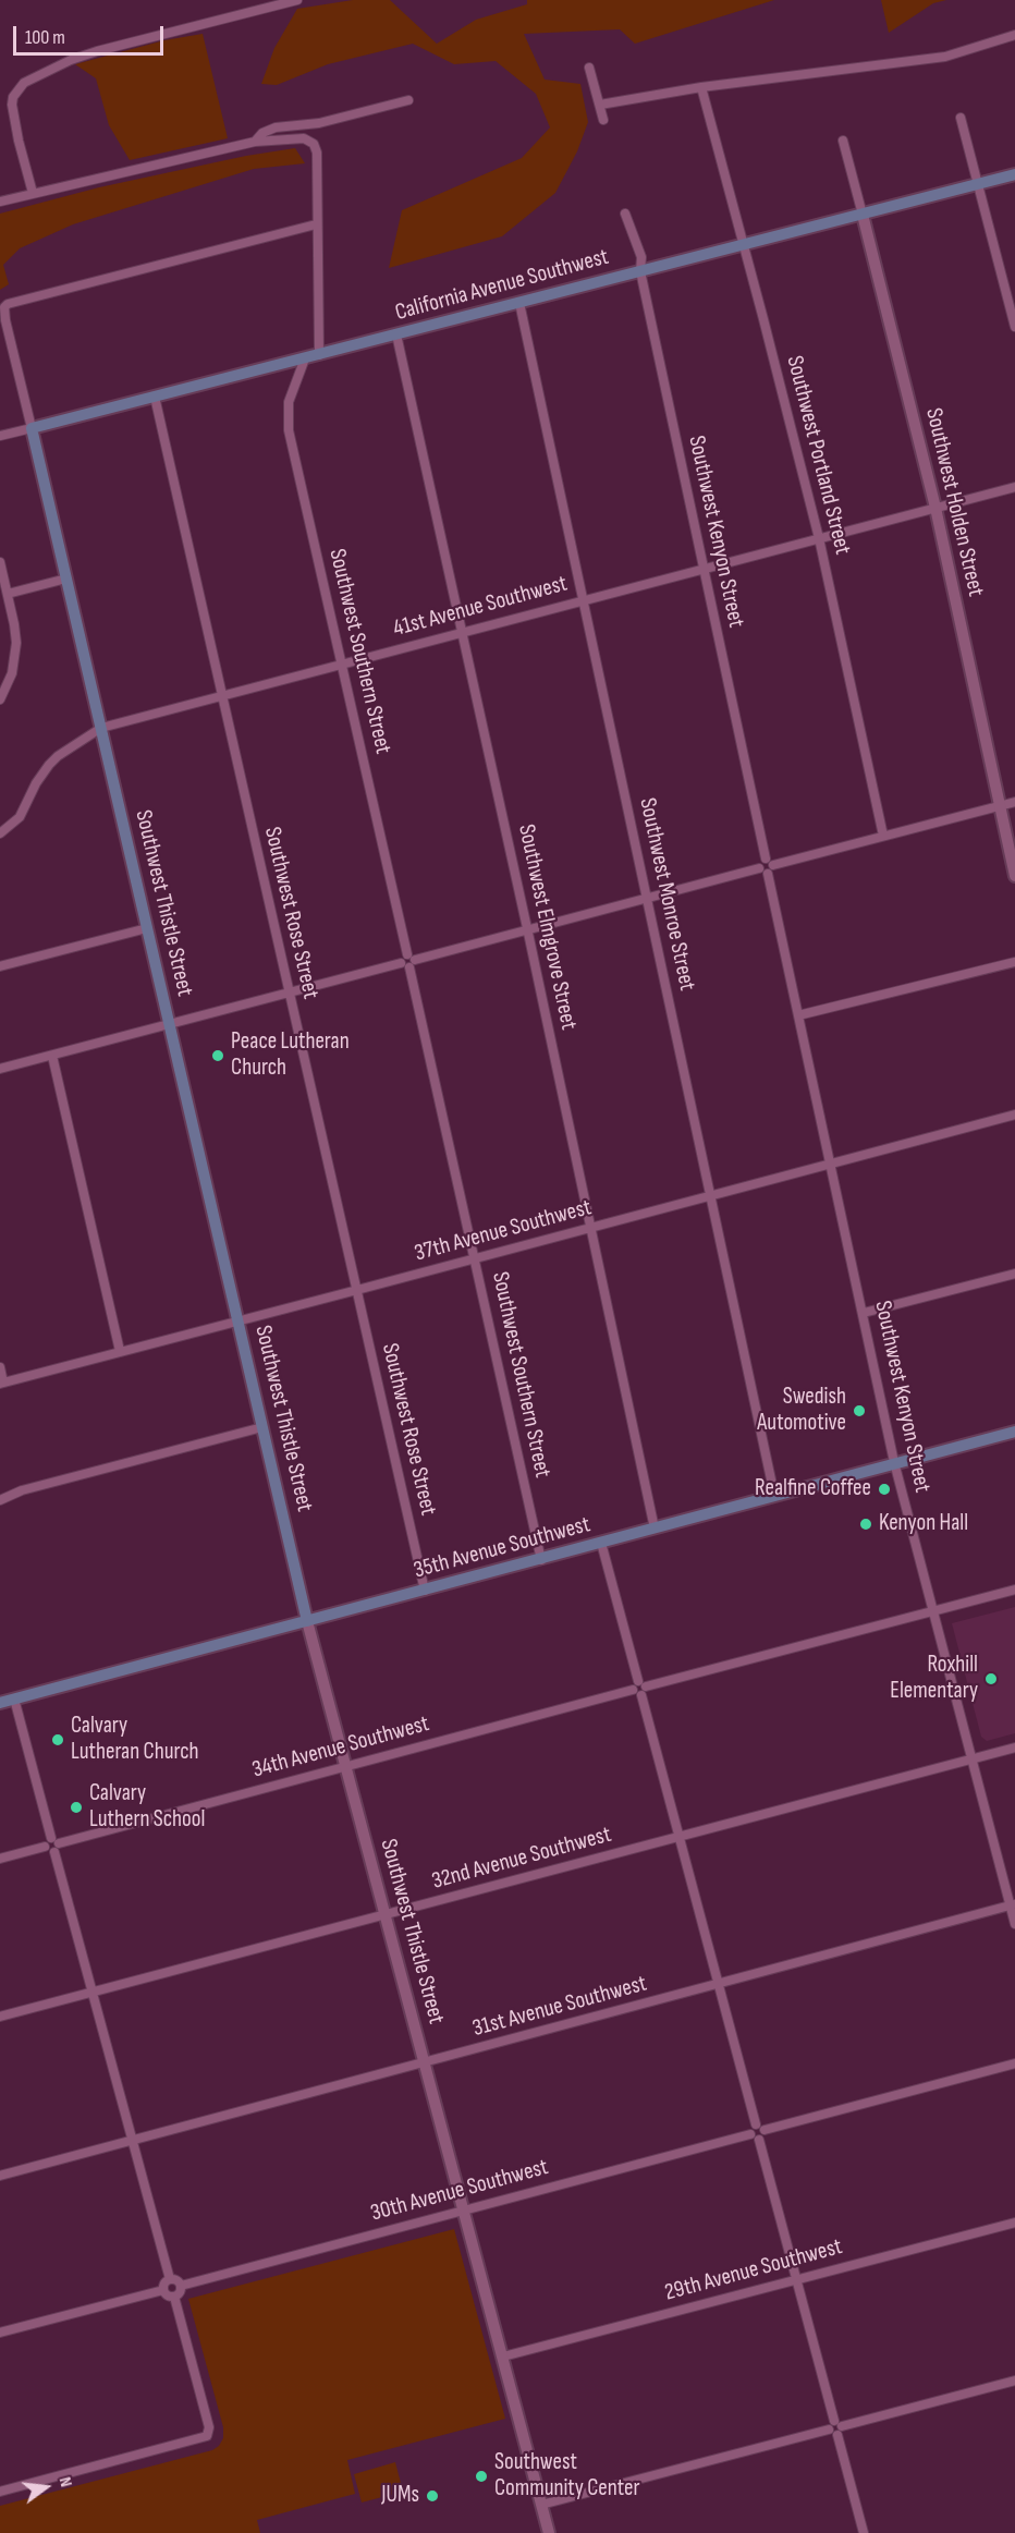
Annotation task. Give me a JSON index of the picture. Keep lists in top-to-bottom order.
{
  "streets": {
    "main road": ["California Avenue Southwest", "Southwest Thistle Street", "35th Avenue Southwest"],
    "street": [
      "Southwest Portland Street",
      "Southwest Holden Street",
      "Southwest Kenyon Street",
      "41st Avenue Southwest",
      "Southwest Southern Street",
      "Southwest Monroe Street",
      "Southwest Rose Street",
      "Southwest Elmgrove Street",
      "37th Avenue Southwest",
      "34th Avenue Southwest",
      "32nd Avenue Southwest",
      "31st Avenue Southwest",
      "30th Avenue Southwest",
      "29th Avenue Southwest"
    ]
  },
  "crossings": [
    ["California Avenue Southwest", "Southwest Portland Street"],
    ["California Avenue Southwest", "Southwest Holden Street"],
    ["California Avenue Southwest", "Southwest Kenyon Street"],
    ["California Avenue Southwest", "Southwest Southern Street"],
    ["California Avenue Southwest", "Southwest Monroe Street"],
    ["California Avenue Southwest", "Southwest Thistle Street"],
    ["California Avenue Southwest", "Southwest Rose Street"],
    ["California Avenue Southwest", "Southwest Elmgrove Street"],
    ["Southwest Portland Street", "41st Avenue Southwest"],
    ["Southwest Holden Street", "41st Avenue Southwest"],
    ["Southwest Kenyon Street", "41st Avenue Southwest"],
    ["Southwest Kenyon Street", "37th Avenue Southwest"],
    ["Southwest Kenyon Street", "35th Avenue Southwest"],
    ["Southwest Kenyon Street", "32nd Avenue Southwest"],
    ["Southwest Kenyon Street", "31st Avenue Southwest"],
    ["41st Avenue Southwest", "Southwest Southern Street"],
    ["41st Avenue Southwest", "Southwest Monroe Street"],
    ["41st Avenue Southwest", "Southwest Thistle Street"],
    ["41st Avenue Southwest", "Southwest Rose Street"],
    ["41st Avenue Southwest", "Southwest Elmgrove Street"],
    ["Southwest Southern Street", "37th Avenue Southwest"],
    ["Southwest Southern Street", "35th Avenue Southwest"],
    ["Southwest Monroe Street", "37th Avenue Southwest"],
    ["Southwest Monroe Street", "35th Avenue Southwest"],
    ["Southwest Thistle Street", "37th Avenue Southwest"],
    ["Southwest Thistle Street", "35th Avenue Southwest"],
    ["Southwest Thistle Street", "34th Avenue Southwest"],
    ["Southwest Thistle Street", "32nd Avenue Southwest"],
    ["Southwest Thistle Street", "31st Avenue Southwest"],
    ["Southwest Thistle Street", "30th Avenue Southwest"],
    ["Southwest Thistle Street", "29th Avenue Southwest"],
    ["Southwest Rose Street", "37th Avenue Southwest"],
    ["Southwest Rose Street", "35th Avenue Southwest"],
    ["Southwest Elmgrove Street", "37th Avenue Southwest"],
    ["Southwest Elmgrove Street", "35th Avenue Southwest"]
  ],
  "places": [
    "Peace Lutheran Church",
    "Swedish Automotive",
    "Realfine Coffee",
    "Kenyon Hall",
    "Roxhill Elementary",
    "Calvary Lutheran Church",
    "Calvary Luthern School",
    "Southwest Community Center",
    "JUMs"
  ],
  "scale_bar": "100 m",
  "north": "right"
}
